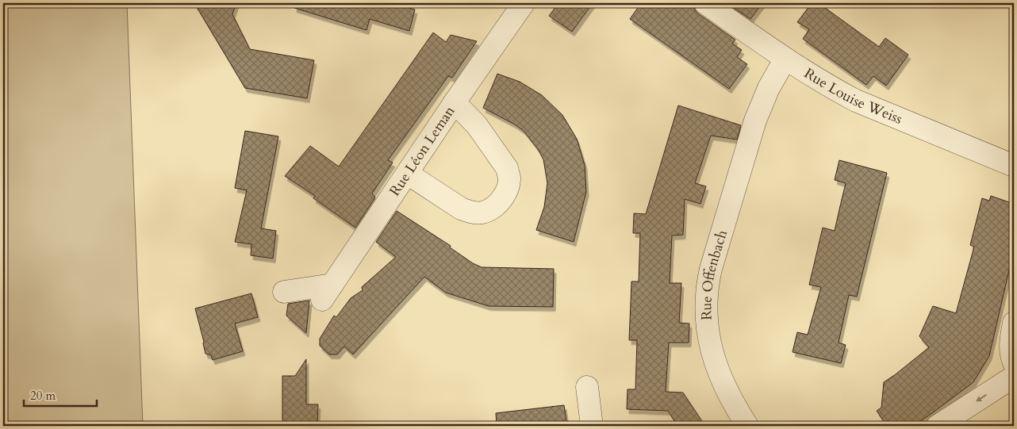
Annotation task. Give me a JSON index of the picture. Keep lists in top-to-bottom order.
{
  "streets": {
    "street": ["Rue Louise Weiss", "Rue Léon Leman", "Rue Offenbach"]
  },
  "crossings": [
    ["Rue Louise Weiss", "Rue Offenbach"]
  ],
  "scale_bar": "20 m"
}
